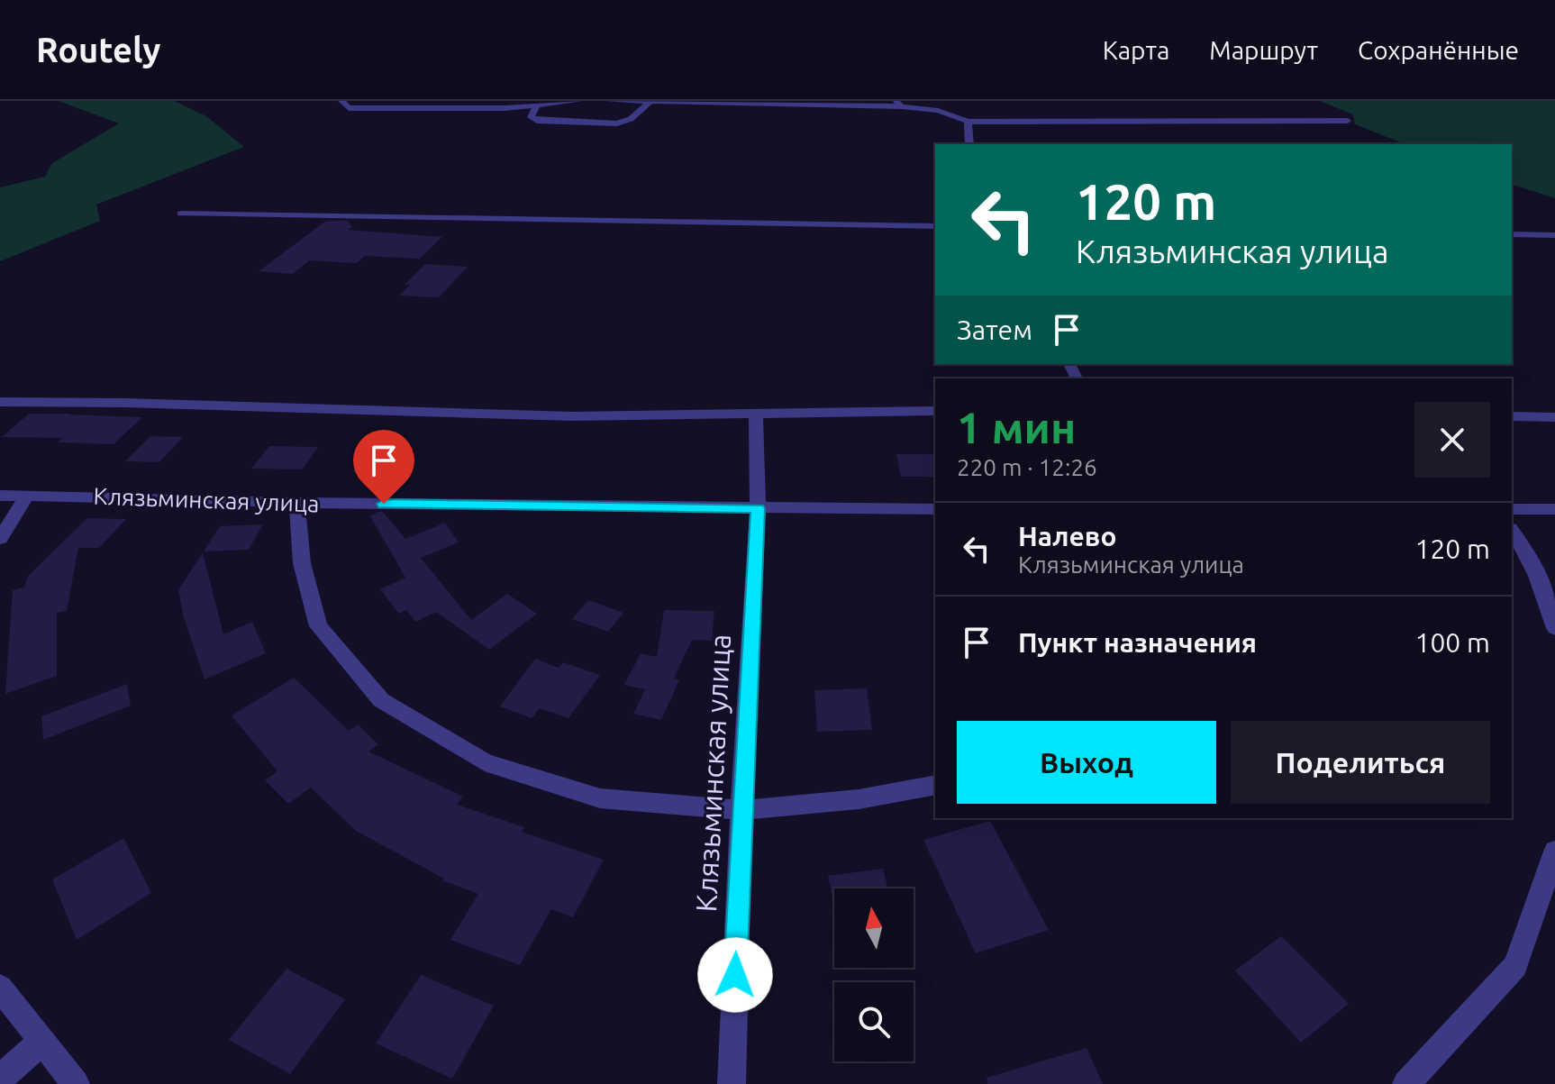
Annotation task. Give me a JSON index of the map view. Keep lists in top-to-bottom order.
{
  "streets": {
    "street": ["Клязьминская улица"]
  },
  "north": "top",
  "page": {
    "header": "Routely",
    "nav": ["Карта", "Маршрут", "Сохранённые"],
    "turn": ["120 m", "Клязьминская улица"],
    "then": "Затем",
    "heading": ["1 мин", "220 m · 12:26"],
    "list": [
      {
        "name": "Налево",
        "note": "Клязьминская улица",
        "value": "120 m"
      },
      {
        "name": "Пункт назначения",
        "value": "100 m"
      }
    ],
    "buttons": ["Выход", "Поделиться"]
  }
}
